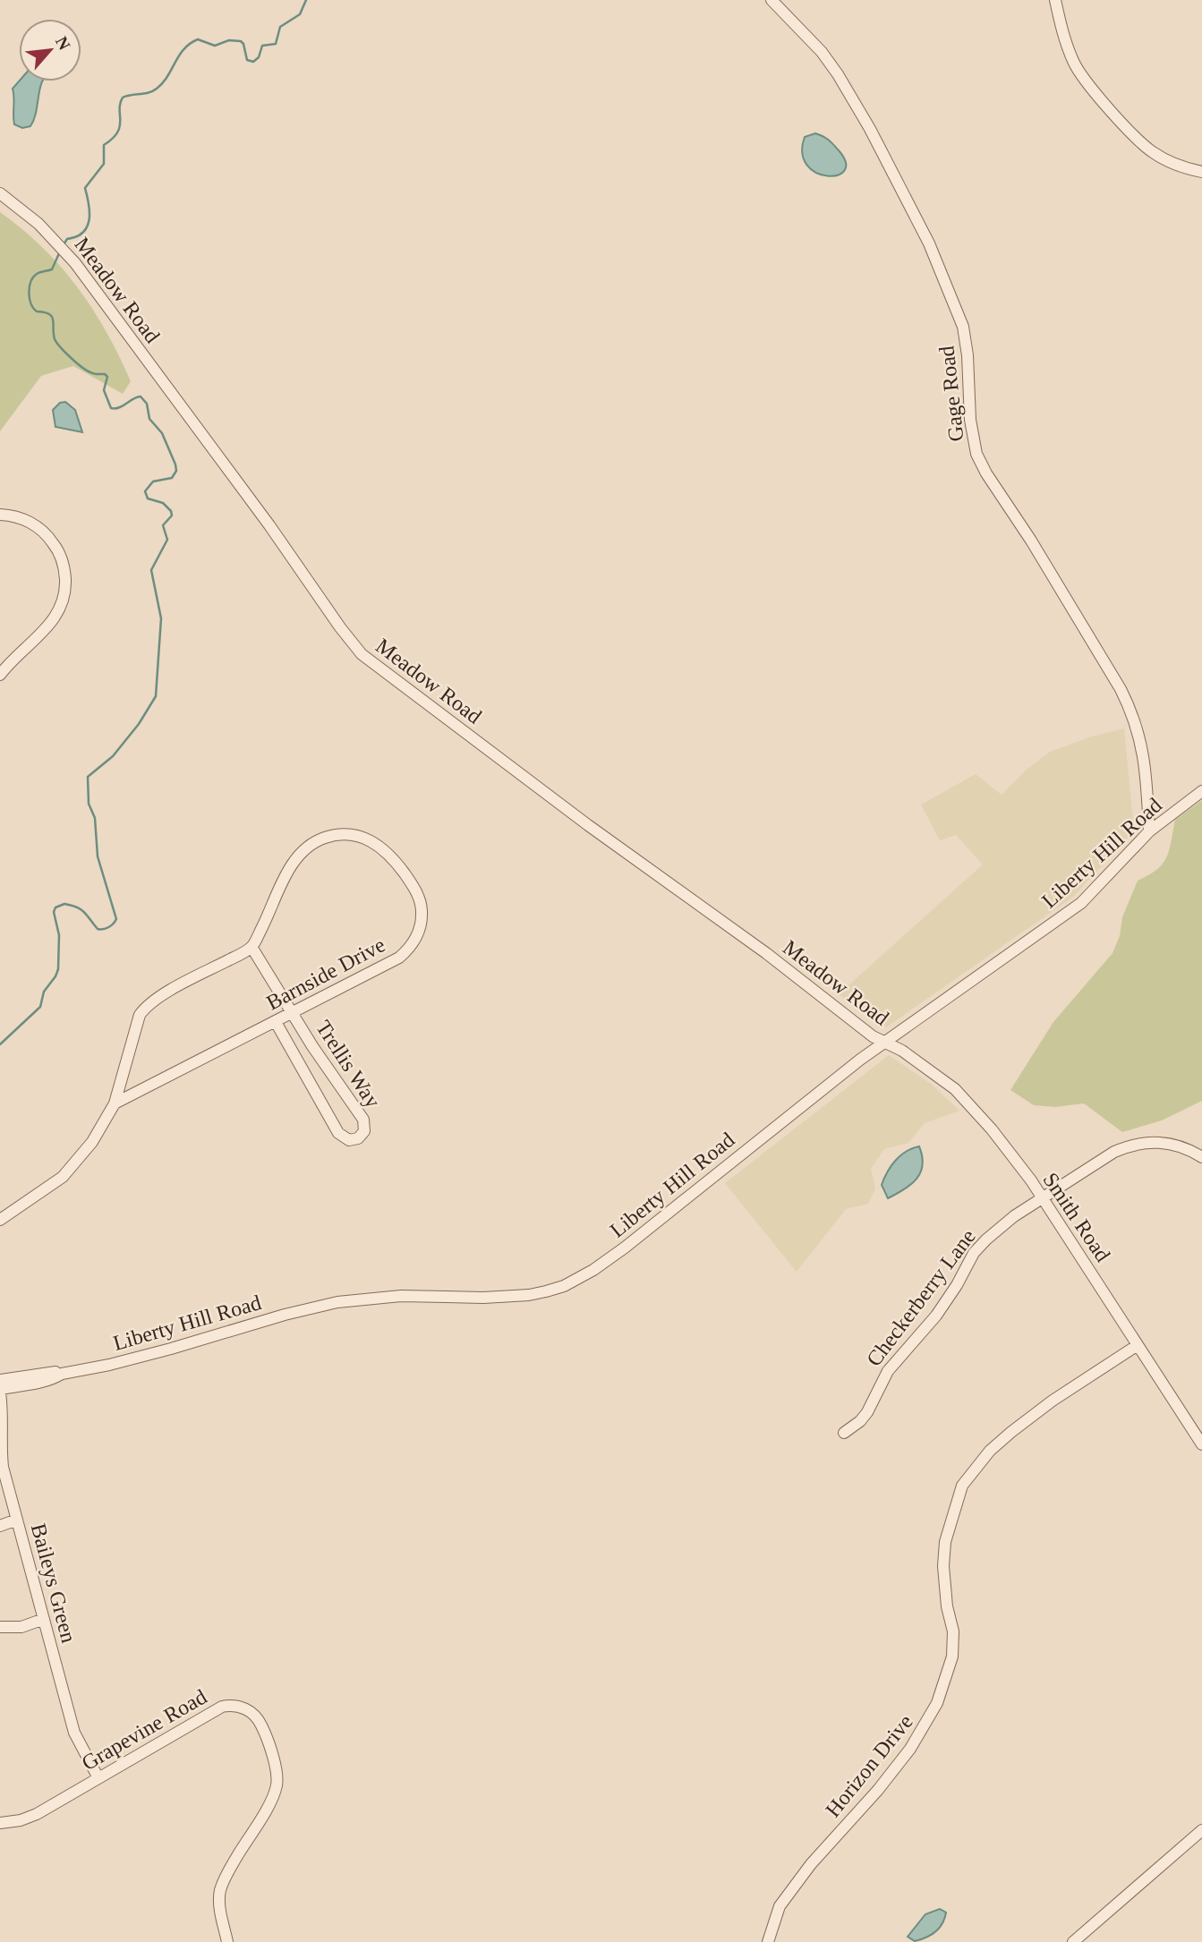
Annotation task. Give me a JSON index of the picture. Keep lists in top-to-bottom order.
{
  "streets": {
    "street": [
      "Meadow Road",
      "Gage Road",
      "Liberty Hill Road",
      "Barnside Drive",
      "Trellis Way",
      "Smith Road",
      "Checkerberry Lane",
      "Baileys Green",
      "Grapevine Road",
      "Horizon Drive"
    ]
  },
  "crossings": [
    ["Meadow Road", "Liberty Hill Road"],
    ["Meadow Road", "Smith Road"],
    ["Gage Road", "Liberty Hill Road"],
    ["Liberty Hill Road", "Smith Road"],
    ["Liberty Hill Road", "Baileys Green"],
    ["Barnside Drive", "Trellis Way"],
    ["Smith Road", "Checkerberry Lane"],
    ["Smith Road", "Horizon Drive"],
    ["Baileys Green", "Grapevine Road"]
  ],
  "north": "top right"
}
